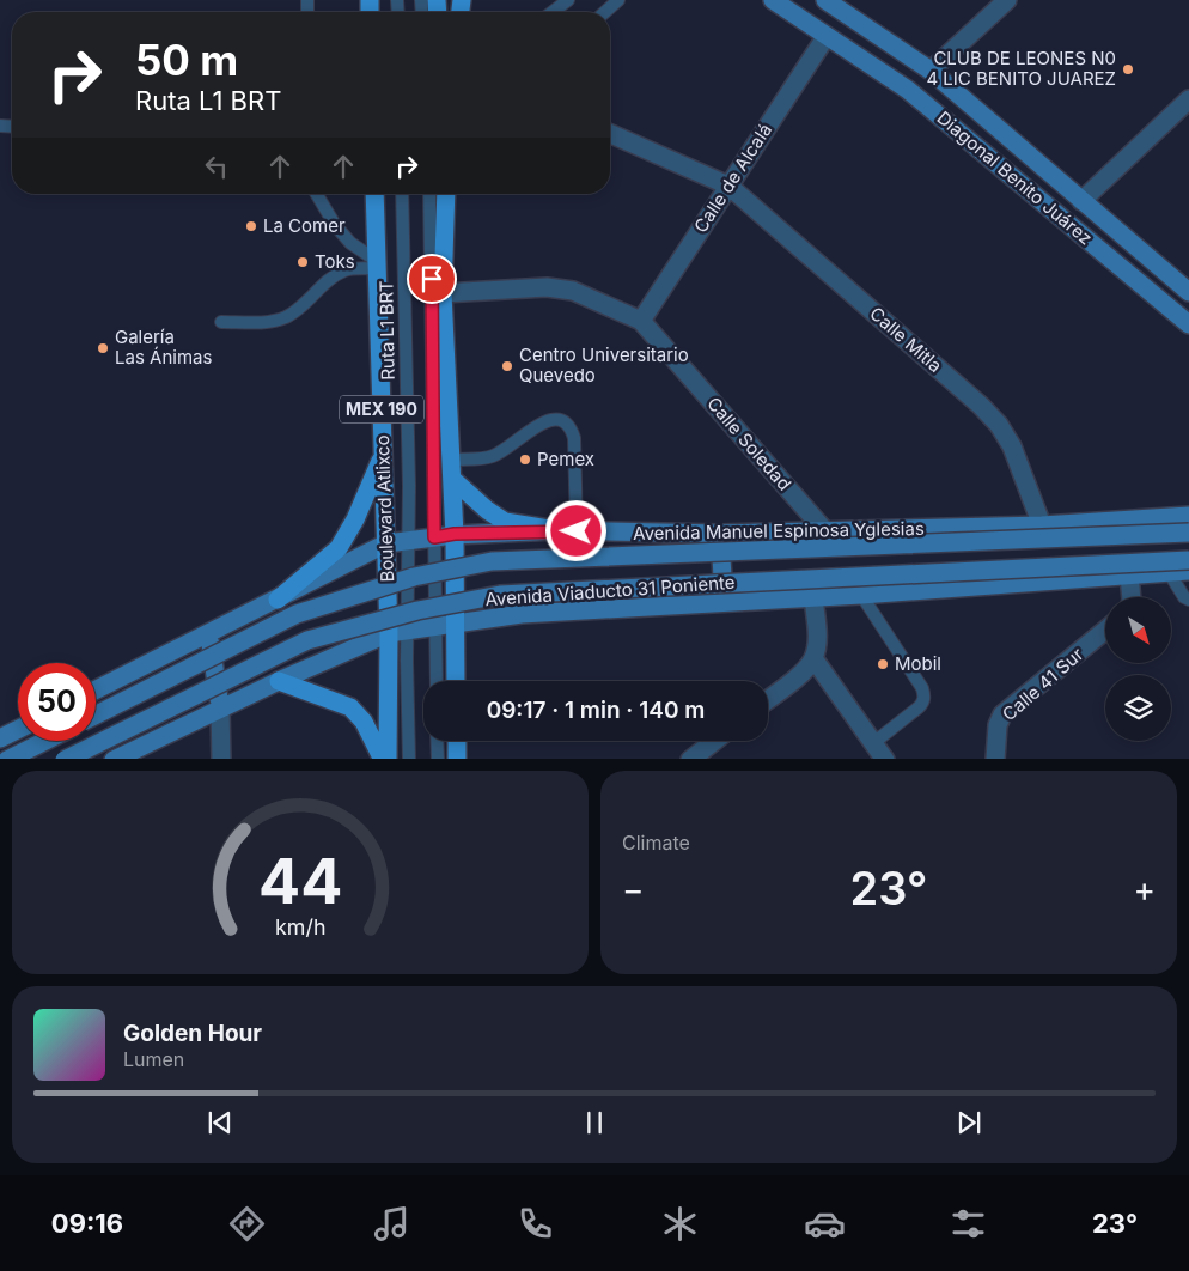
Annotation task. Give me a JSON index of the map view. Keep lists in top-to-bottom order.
{
  "streets": {
    "main road": [
      "Diagonal Benito Juárez",
      "MEX 190",
      "Boulevard Atlixco",
      "Avenida Manuel Espinosa Yglesias",
      "Avenida Viaducto 31 Poniente"
    ],
    "street": [
      "Calle de Alcalá",
      "Calle Mitla",
      "Calle Soledad",
      "Calle 41 Sur"
    ],
    "lane": ["Ruta L1 BRT"]
  },
  "crossings": [
    ["Calle de Alcalá", "Diagonal Benito Juárez"],
    ["Calle de Alcalá", "Calle Mitla"],
    ["Calle de Alcalá", "Calle Soledad"],
    ["Ruta L1 BRT", "Avenida Manuel Espinosa Yglesias"],
    ["Calle Mitla", "Avenida Manuel Espinosa Yglesias"],
    ["MEX 190", "Calle Soledad"],
    ["MEX 190", "Avenida Manuel Espinosa Yglesias"],
    ["Calle Soledad", "Avenida Manuel Espinosa Yglesias"],
    ["Boulevard Atlixco", "Avenida Manuel Espinosa Yglesias"]
  ],
  "places": [
    "CLUB DE LEONES N0 4 LIC BENITO JUAREZ",
    "La Comer",
    "Toks",
    "Galería Las Ánimas",
    "Centro Universitario Quevedo",
    "Pemex",
    "Mobil"
  ],
  "north": "bottom right",
  "page": {
    "turn": ["50 m", "Ruta L1 BRT"],
    "limit": "50",
    "trip": "09:17 · 1 min · 140 m",
    "tile": "Climate",
    "heat": ["−", "23°", "+"],
    "song": ["Golden Hour", "Lumen"],
    "tabs": ["09:16", "23°"],
    "gauge": ["44", "km/h"]
  }
}
